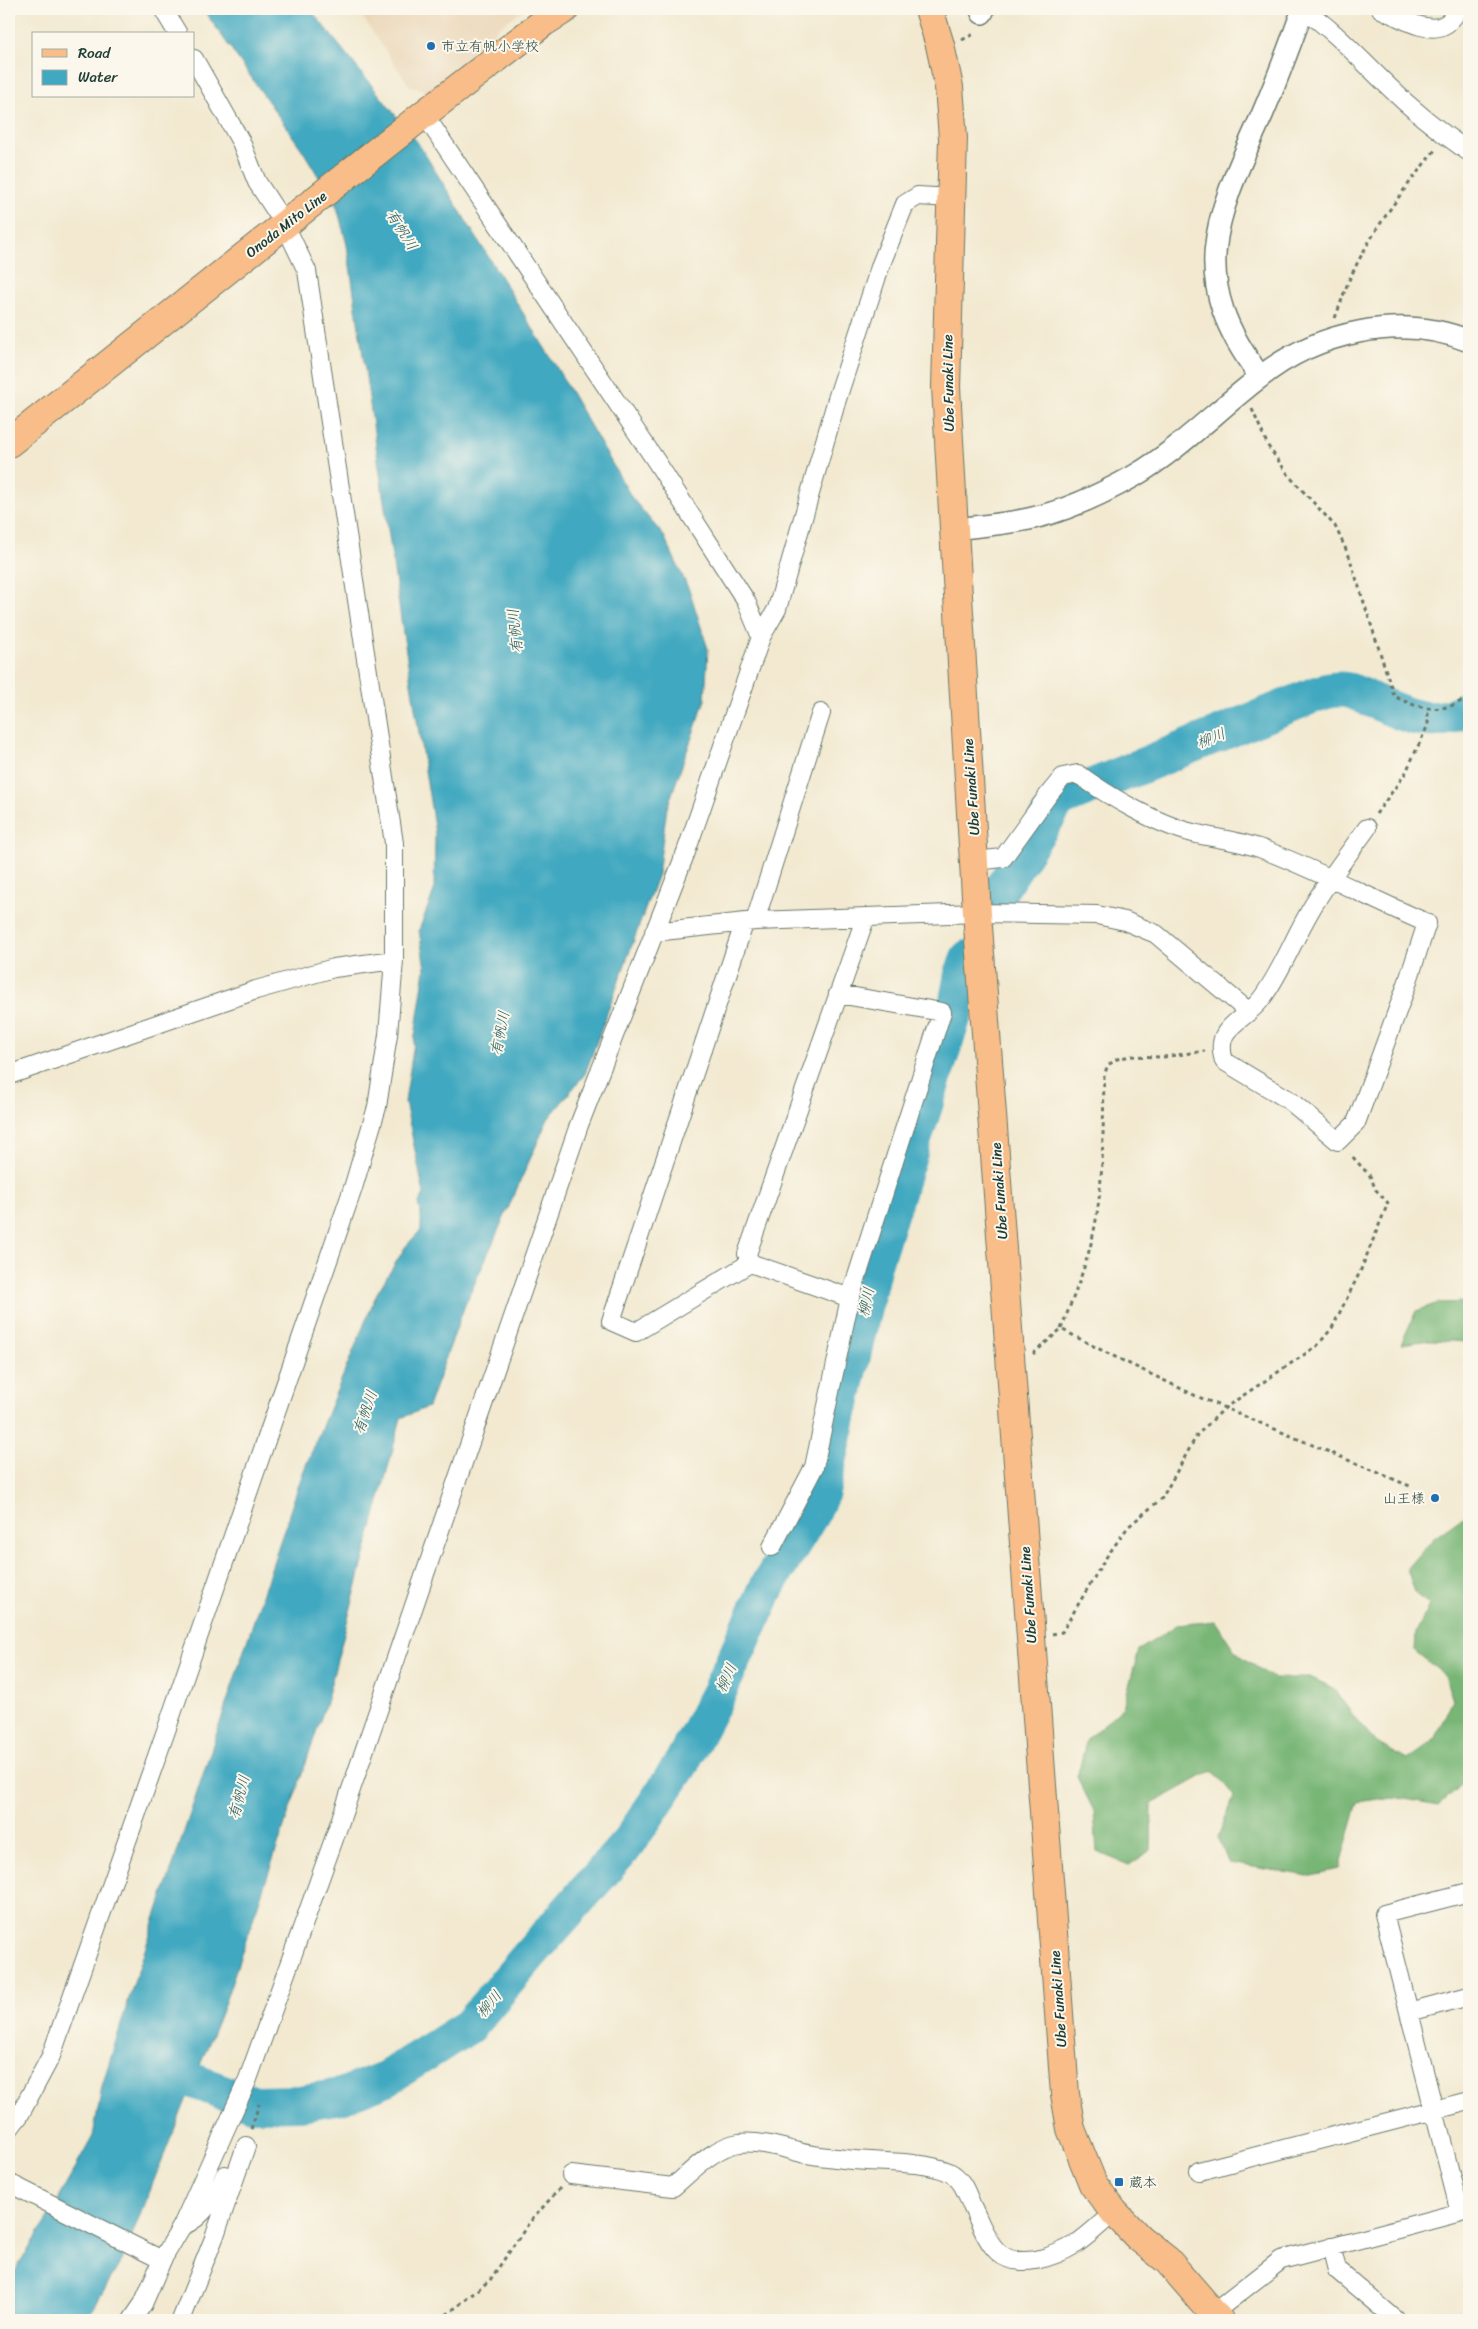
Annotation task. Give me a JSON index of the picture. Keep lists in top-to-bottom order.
{
  "streets": {
    "main road": ["Onoda Mito Line", "Ube Funaki Line"]
  },
  "water": ["有帆川", "柳川"],
  "places": {
    "other": ["市立有帆小学校", "山王様"],
    "transit": ["蔵本"]
  },
  "legend": ["Road", "Water"]
}
